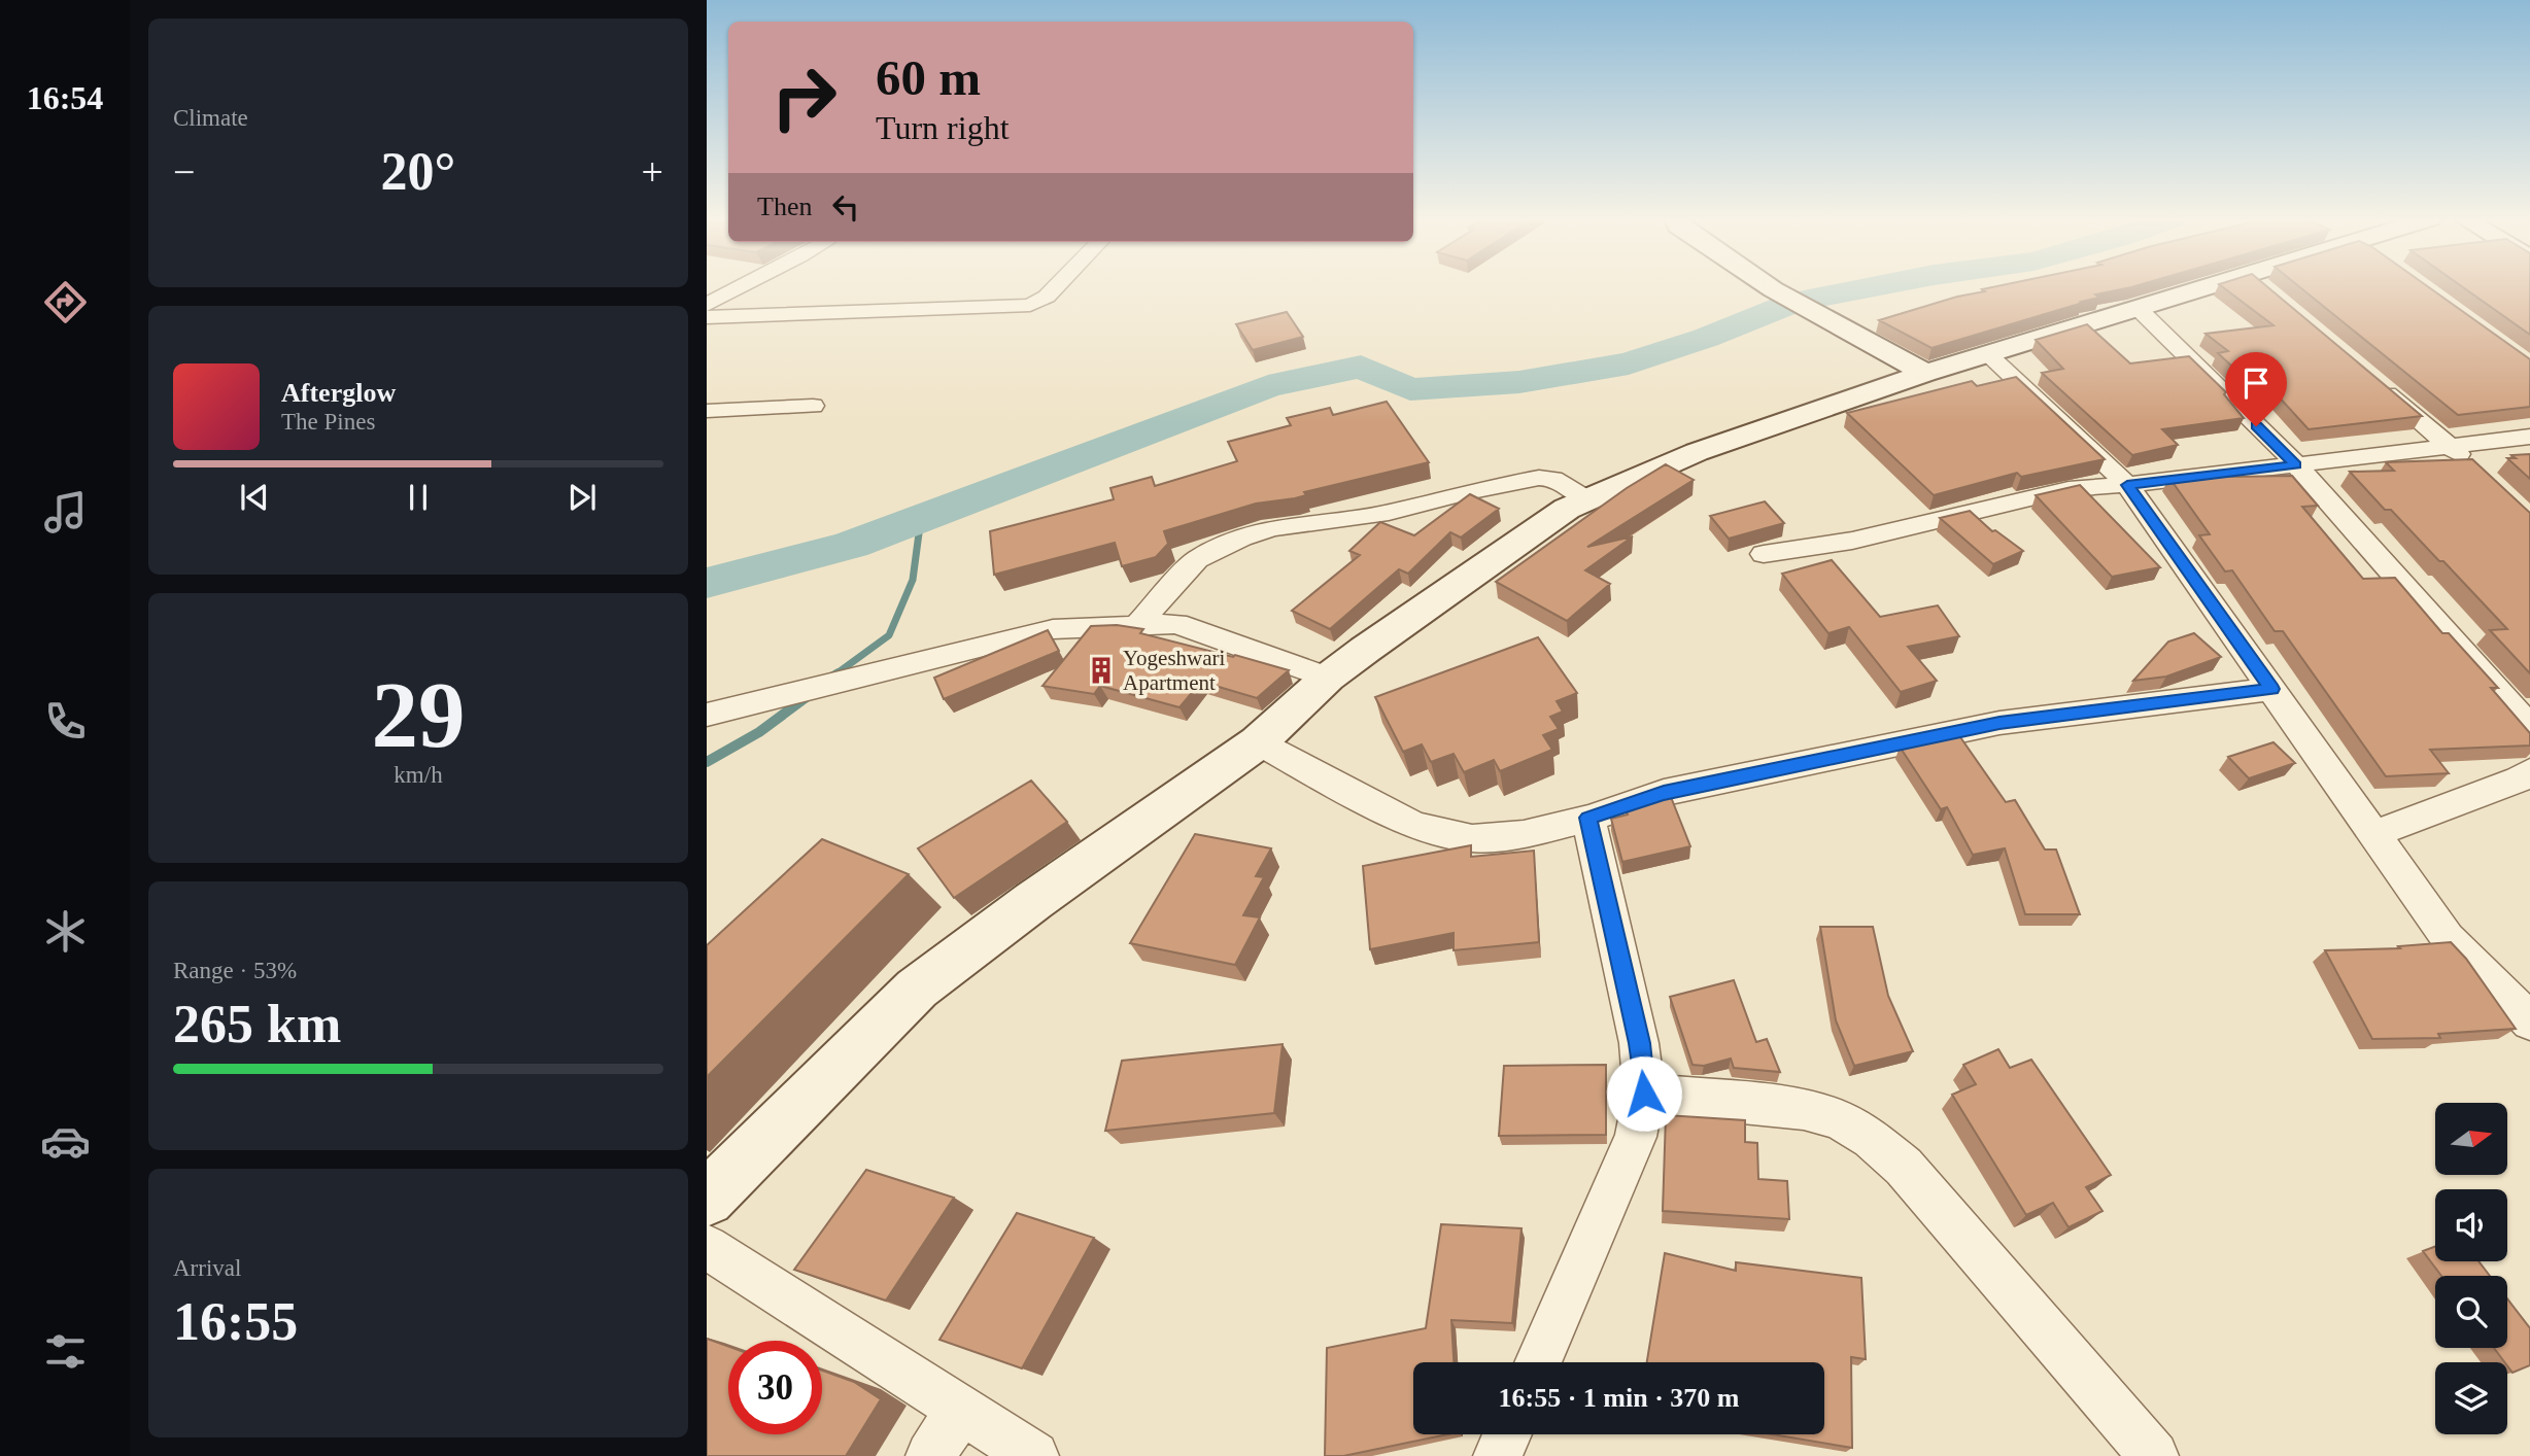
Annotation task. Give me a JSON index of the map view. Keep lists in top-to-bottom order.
{
  "places": {
    "building": ["Yogeshwari Apartment"]
  },
  "north": "right",
  "page": {
    "tabs": "16:54",
    "tile": [
      "Climate",
      ["29", "km/h"],
      ["Range · 53%", "265 km"],
      ["Arrival", "16:55"]
    ],
    "turn": ["60 m", "Turn right"],
    "heat": ["−", "20°", "+"],
    "then": "Then",
    "song": ["Afterglow", "The Pines"],
    "limit": "30",
    "trip": "16:55 · 1 min · 370 m"
  }
}
